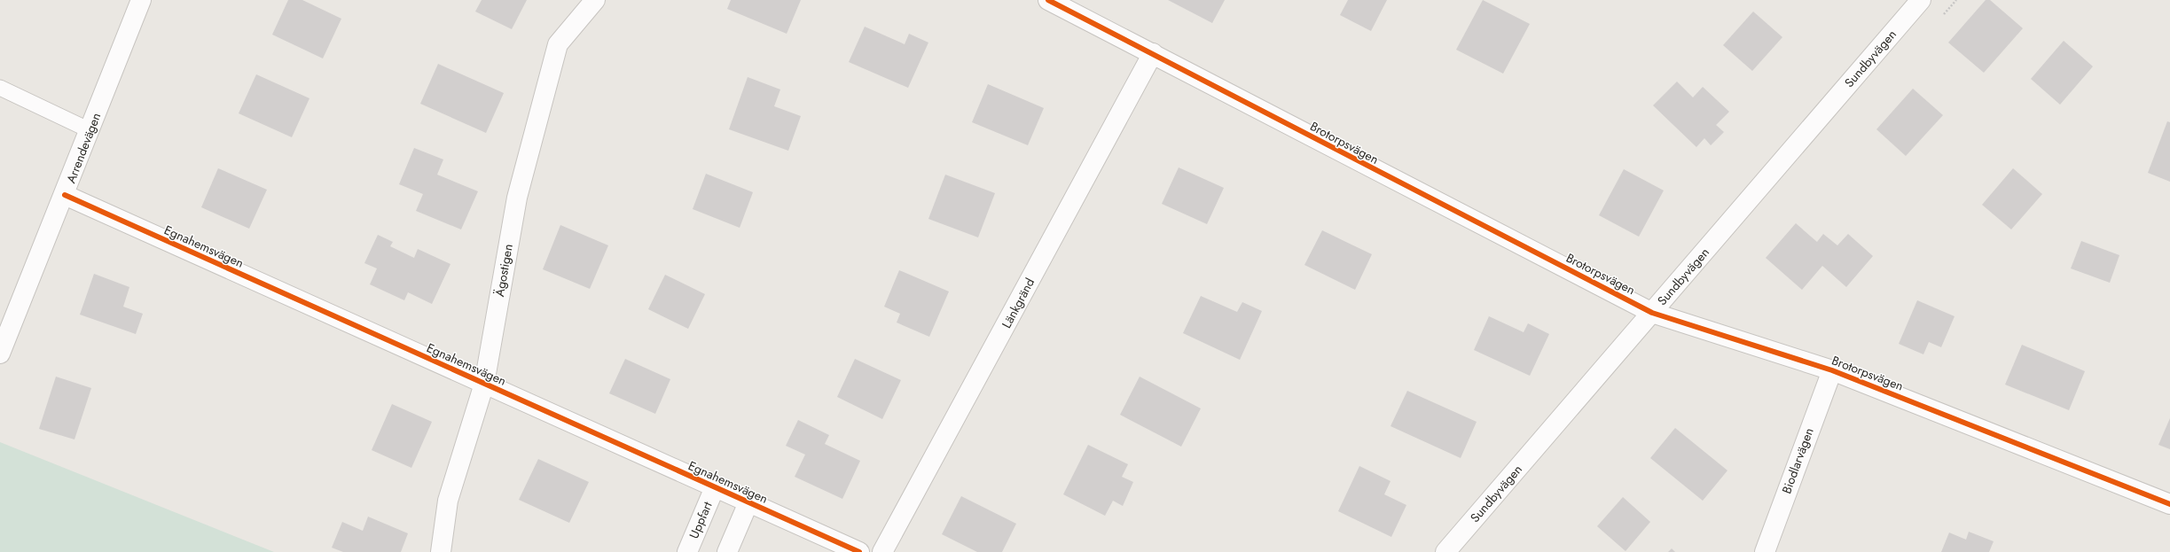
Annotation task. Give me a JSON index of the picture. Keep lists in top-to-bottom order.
{
  "streets": {
    "street": [
      "Sundbyvägen",
      "Brotorpsvägen",
      "Arrendevägen",
      "Egnahemsvägen",
      "Ägostigen",
      "Länkgränd",
      "Biodlarvägen",
      "Uppfart"
    ]
  },
  "crossings": [
    ["Sundbyvägen", "Brotorpsvägen"],
    ["Brotorpsvägen", "Länkgränd"],
    ["Brotorpsvägen", "Biodlarvägen"],
    ["Arrendevägen", "Egnahemsvägen"],
    ["Egnahemsvägen", "Ägostigen"],
    ["Egnahemsvägen", "Uppfart"]
  ]
}
